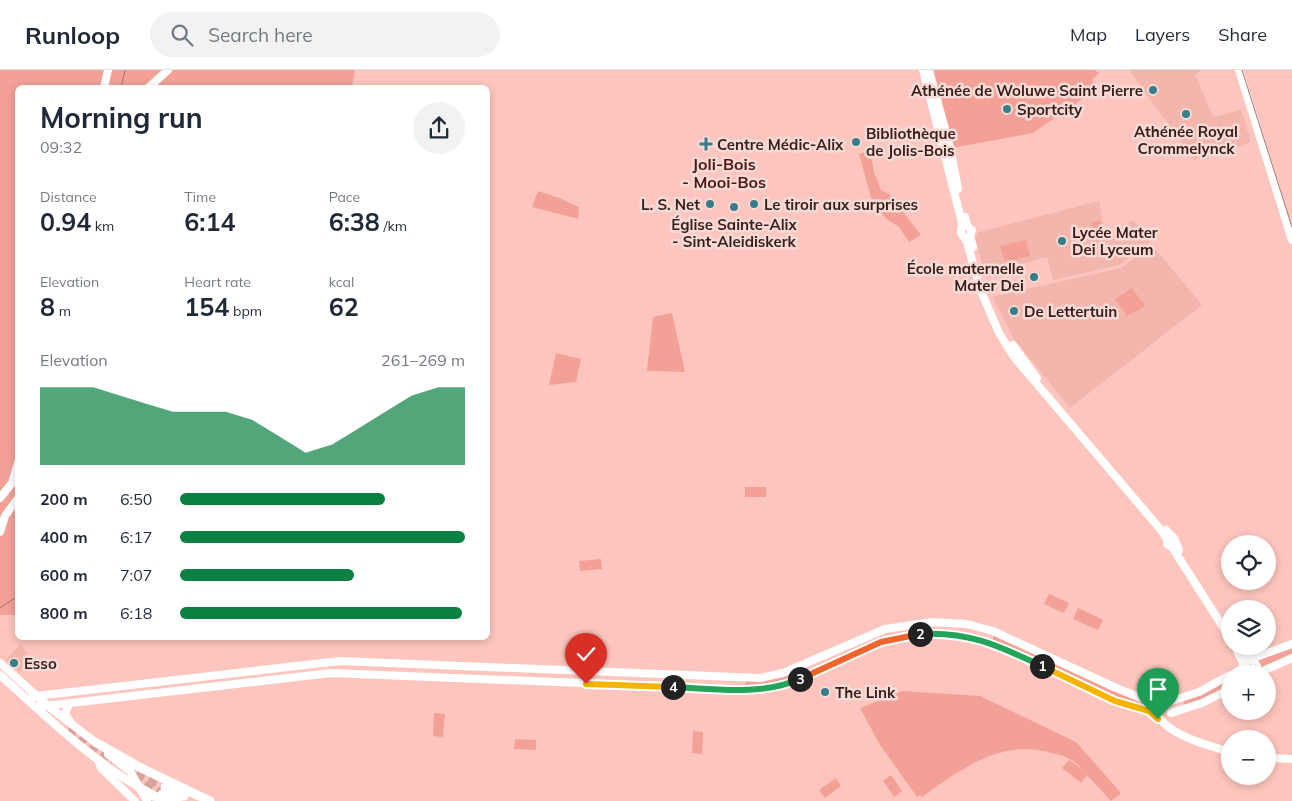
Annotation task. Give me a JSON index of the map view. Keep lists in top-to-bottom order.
{
  "districts": ["Joli-Bois - Mooi-Bos"],
  "places": {
    "other": [
      "Athénée de Woluwe Saint Pierre",
      "Sportcity",
      "Athénée Royal Crommelynck",
      "Bibliothèque de Jolis-Bois",
      "L. S. Net",
      "Le tiroir aux surprises",
      "Église Sainte-Alix - Sint-Aleidiskerk",
      "Lycée Mater Dei Lyceum",
      "École maternelle Mater Dei",
      "De Lettertuin",
      "Esso",
      "The Link"
    ],
    "health": ["Centre Médic-Alix"]
  },
  "page": {
    "header": "Runloop",
    "search": "Search here",
    "nav": ["Map", "Layers", "Share"],
    "heading": ["Morning run", "09:32"],
    "stats": [
      ["Distance", "0.94 km"],
      ["Time", "6:14"],
      ["Pace", "6:38 /km"],
      ["Elevation", "8 m"],
      ["Heart rate", "154 bpm"],
      ["kcal", "62"]
    ],
    "chart": ["Elevation", "261–269 m"],
    "list": [
      {
        "name": "200 m",
        "note": "6:50"
      },
      {
        "name": "400 m",
        "note": "6:17"
      },
      {
        "name": "600 m",
        "note": "7:07"
      },
      {
        "name": "800 m",
        "note": "6:18"
      }
    ],
    "map_buttons": ["+", "−"],
    "pins": [
      "2",
      "1",
      "3",
      "4"
    ]
  }
}
